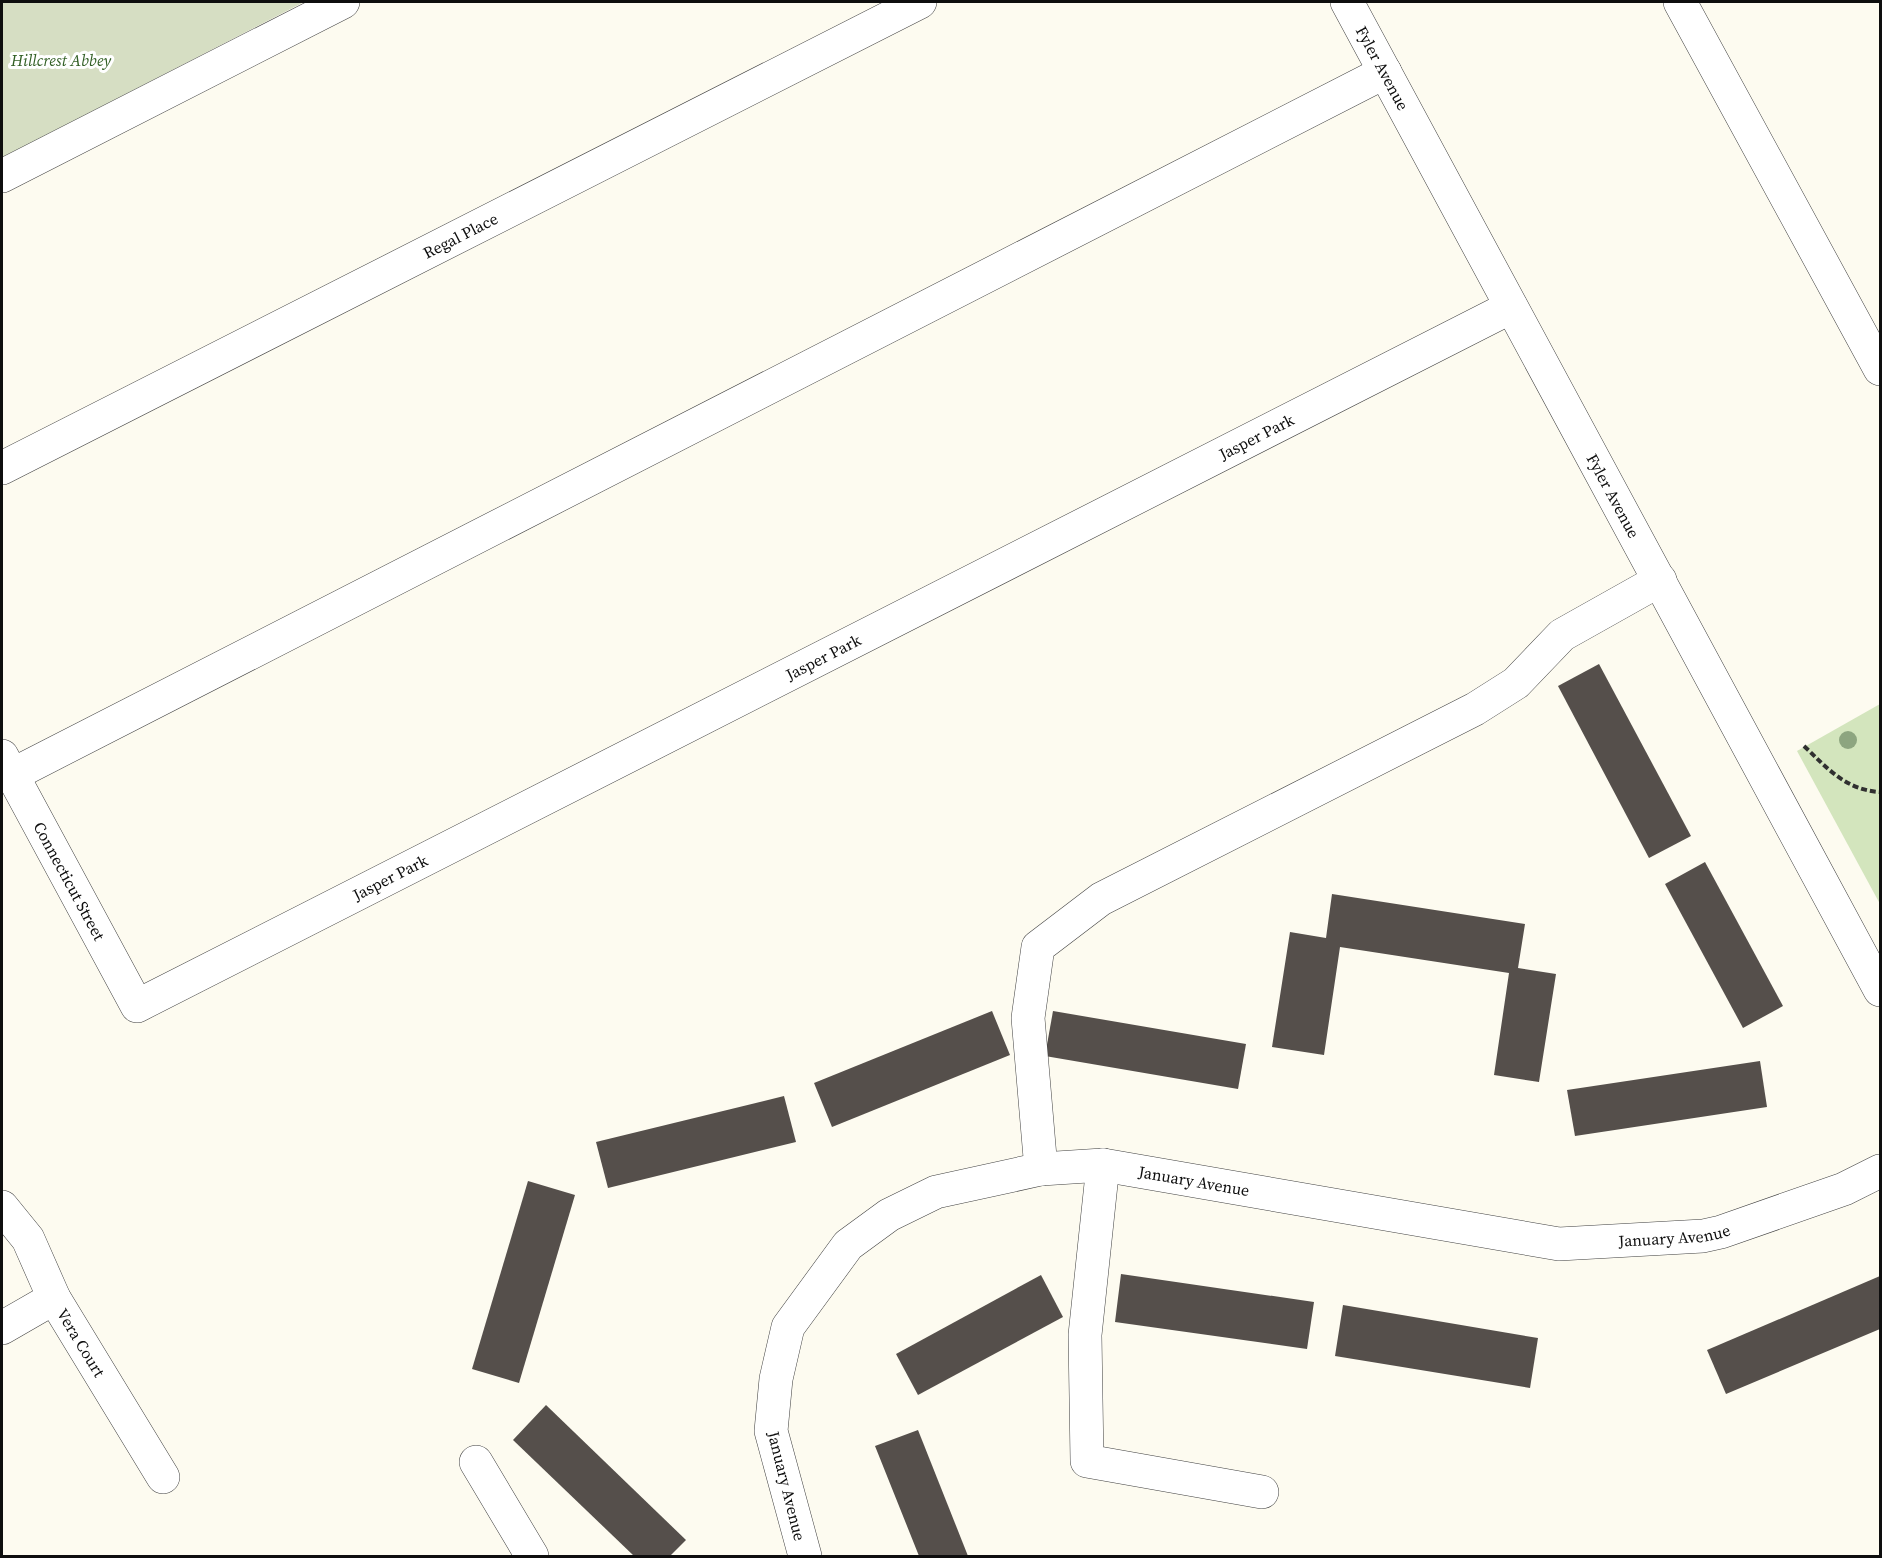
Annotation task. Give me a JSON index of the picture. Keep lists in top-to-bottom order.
{
  "streets": {
    "street": [
      "Fyler Avenue",
      "Regal Place",
      "Jasper Park",
      "Connecticut Street",
      "January Avenue",
      "Vera Court"
    ]
  },
  "crossings": [
    ["Fyler Avenue", "Jasper Park"],
    ["Jasper Park", "Connecticut Street"]
  ],
  "parks": ["Hillcrest Abbey"]
}
